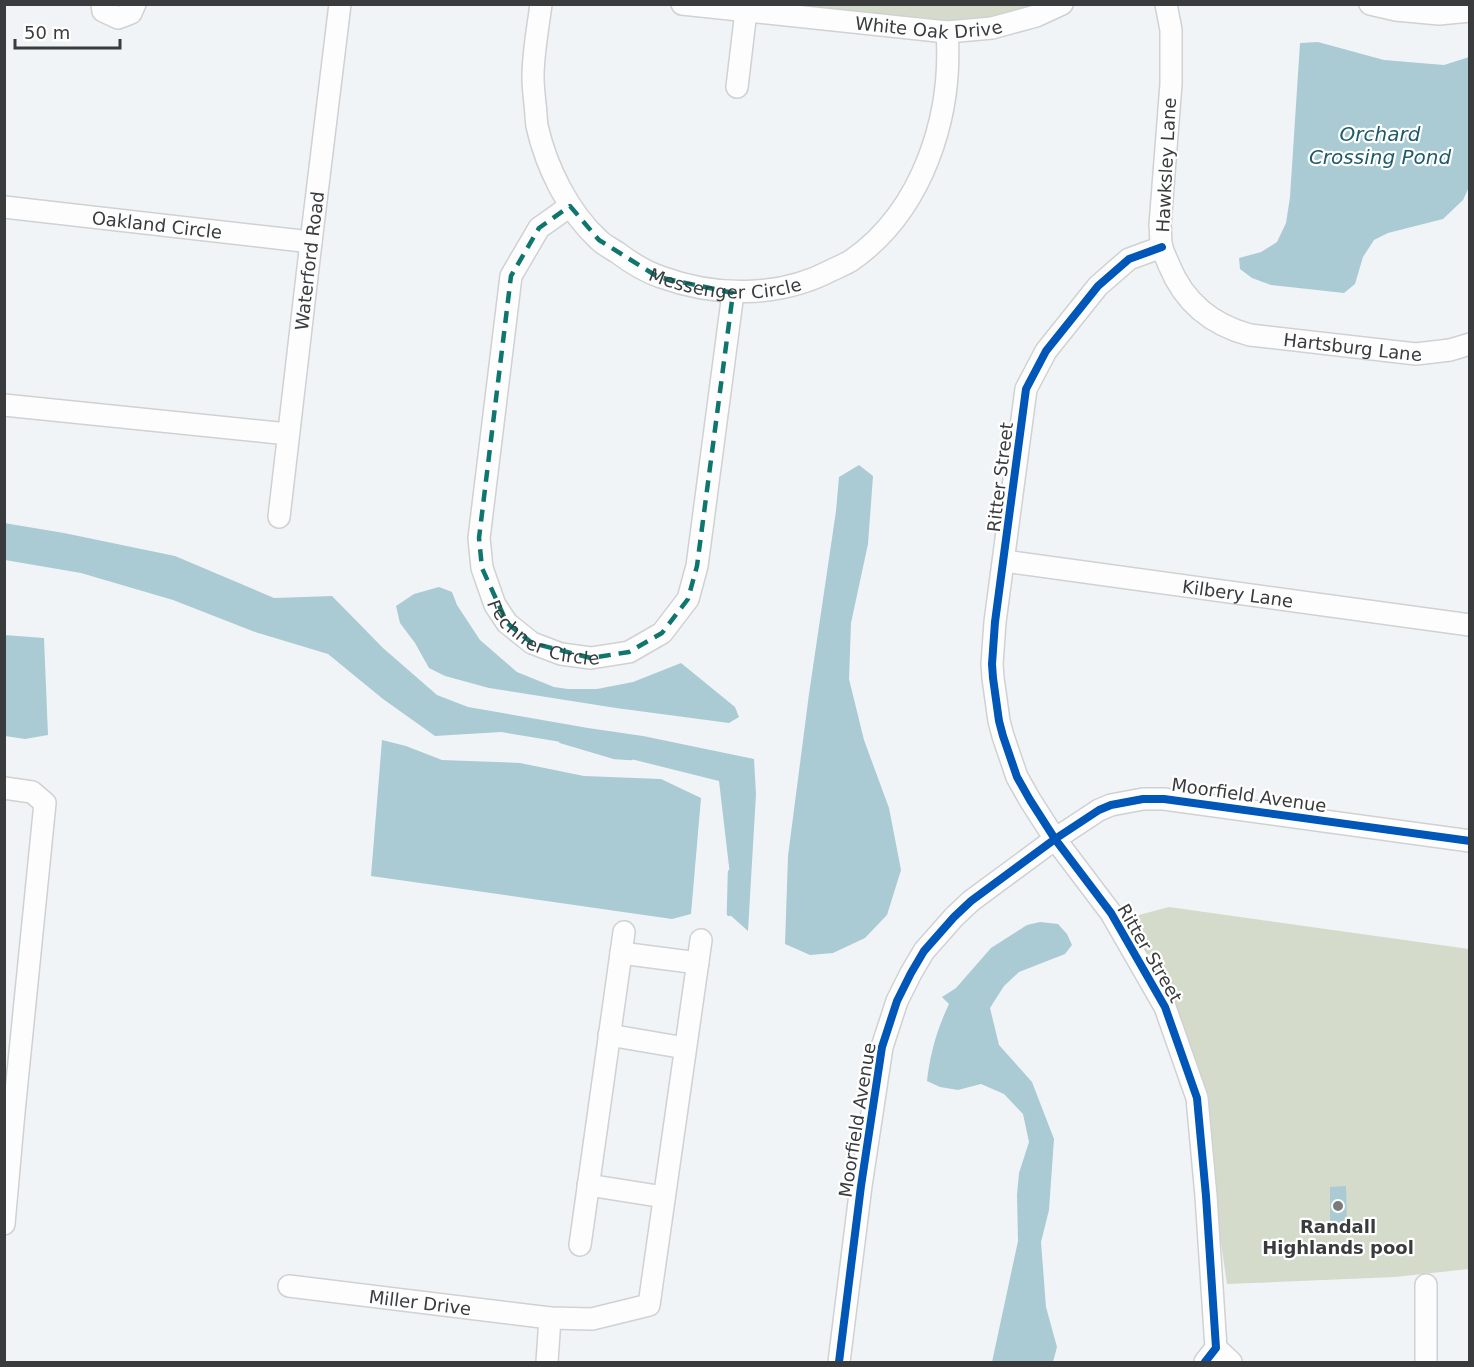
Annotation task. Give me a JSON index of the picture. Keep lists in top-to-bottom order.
{
  "streets": {
    "street": [
      "White Oak Drive",
      "Hawksley Lane",
      "Oakland Circle",
      "Waterford Road",
      "Messenger Circle",
      "Hartsburg Lane",
      "Ritter Street",
      "Kilbery Lane",
      "Fechner Circle",
      "Moorfield Avenue",
      "Miller Drive"
    ]
  },
  "crossings": [
    ["White Oak Drive", "Messenger Circle"],
    ["Hawksley Lane", "Hartsburg Lane"],
    ["Hawksley Lane", "Ritter Street"],
    ["Oakland Circle", "Waterford Road"],
    ["Messenger Circle", "Fechner Circle"],
    ["Ritter Street", "Kilbery Lane"],
    ["Ritter Street", "Moorfield Avenue"]
  ],
  "water": ["Orchard Crossing Pond"],
  "places": ["Randall Highlands pool"],
  "scale_bar": "50 m"
}
